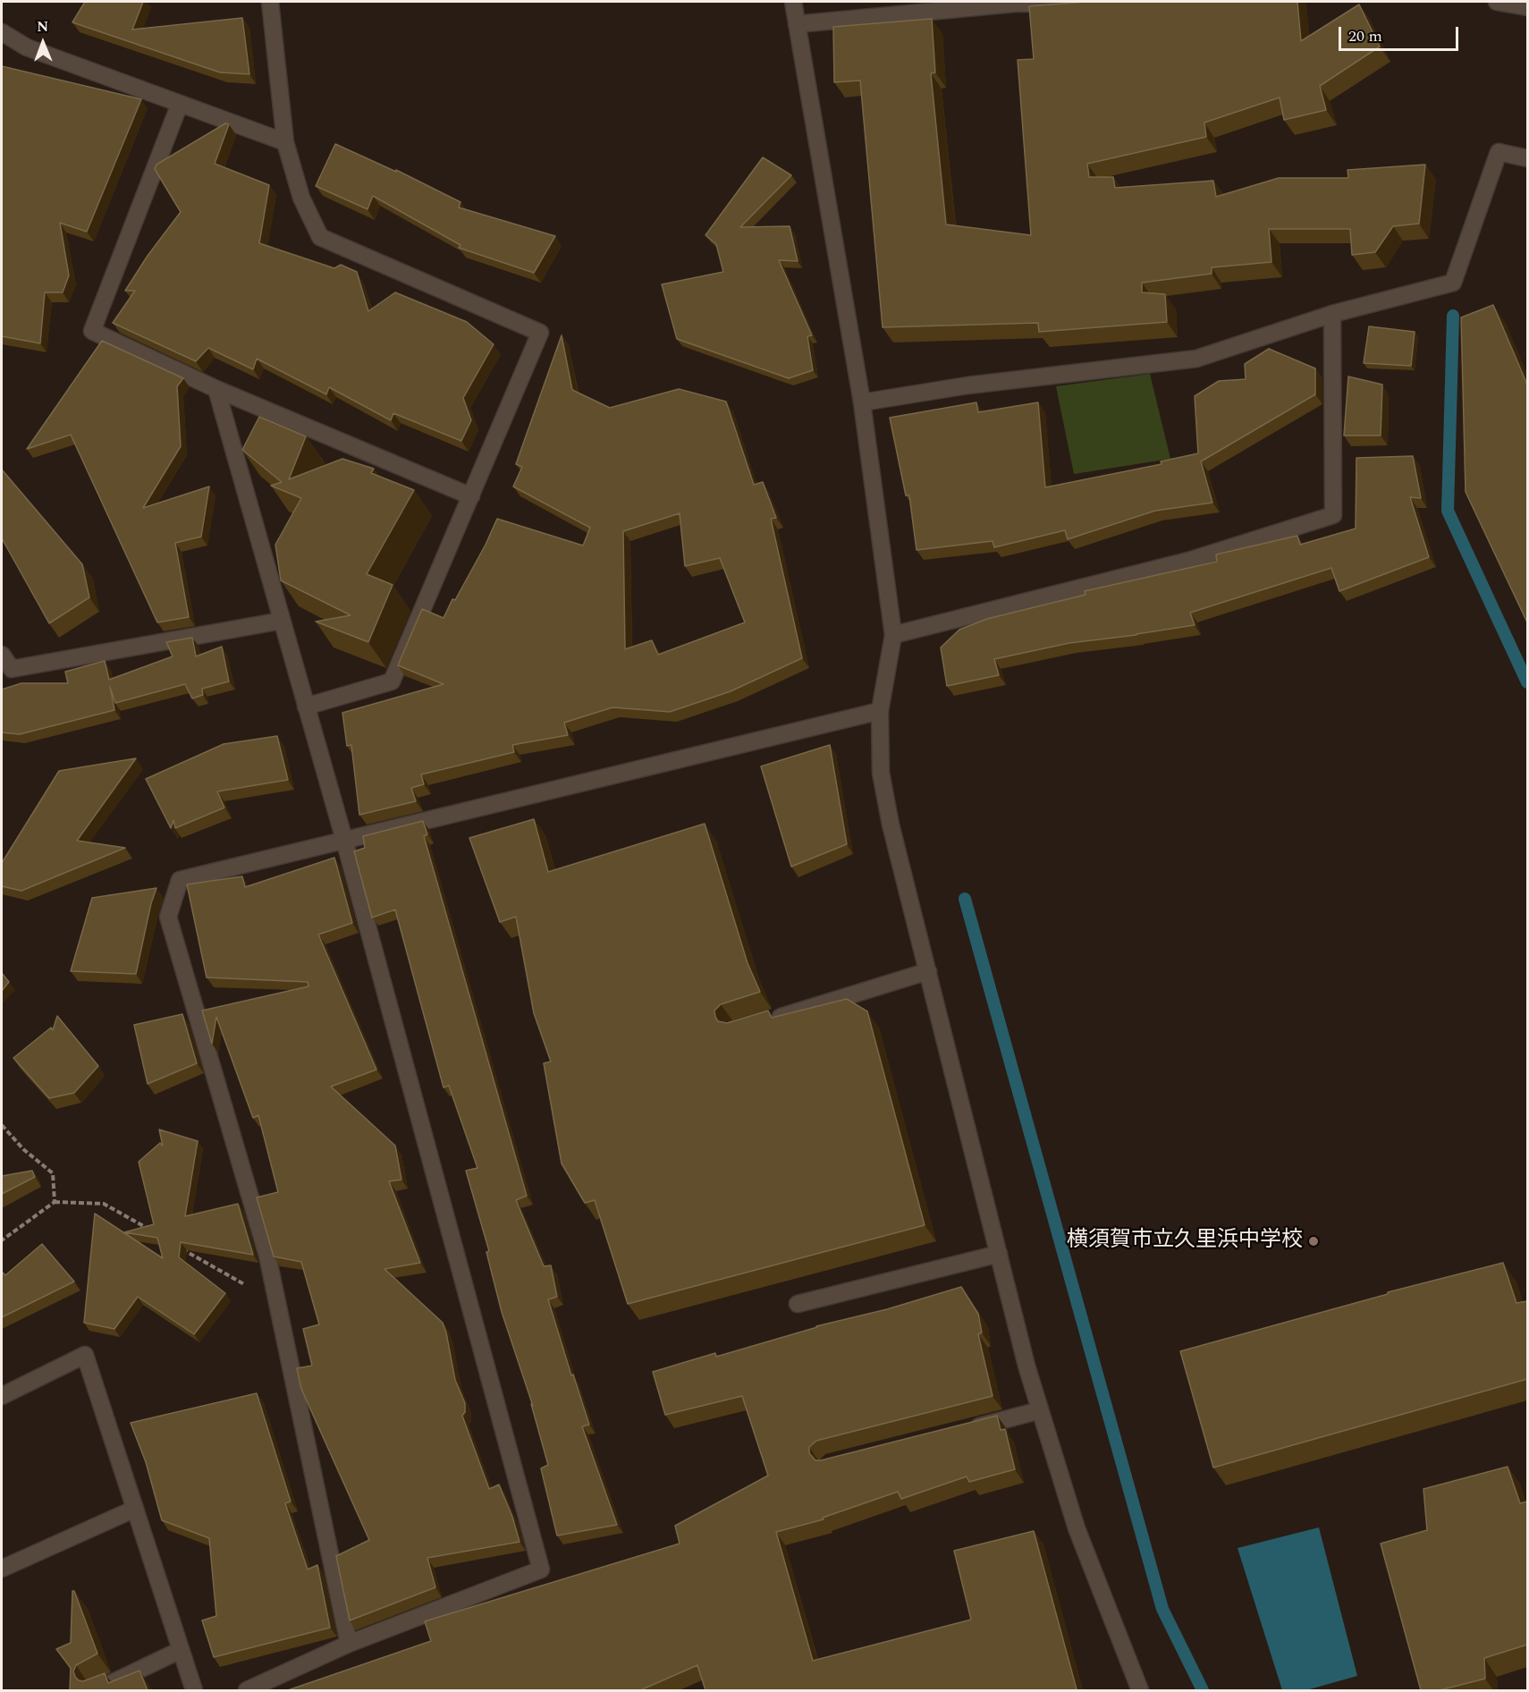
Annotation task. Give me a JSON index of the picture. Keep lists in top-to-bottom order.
{
  "places": ["横須賀市立久里浜中学校"],
  "scale_bar": "20 m",
  "north": "top"
}
